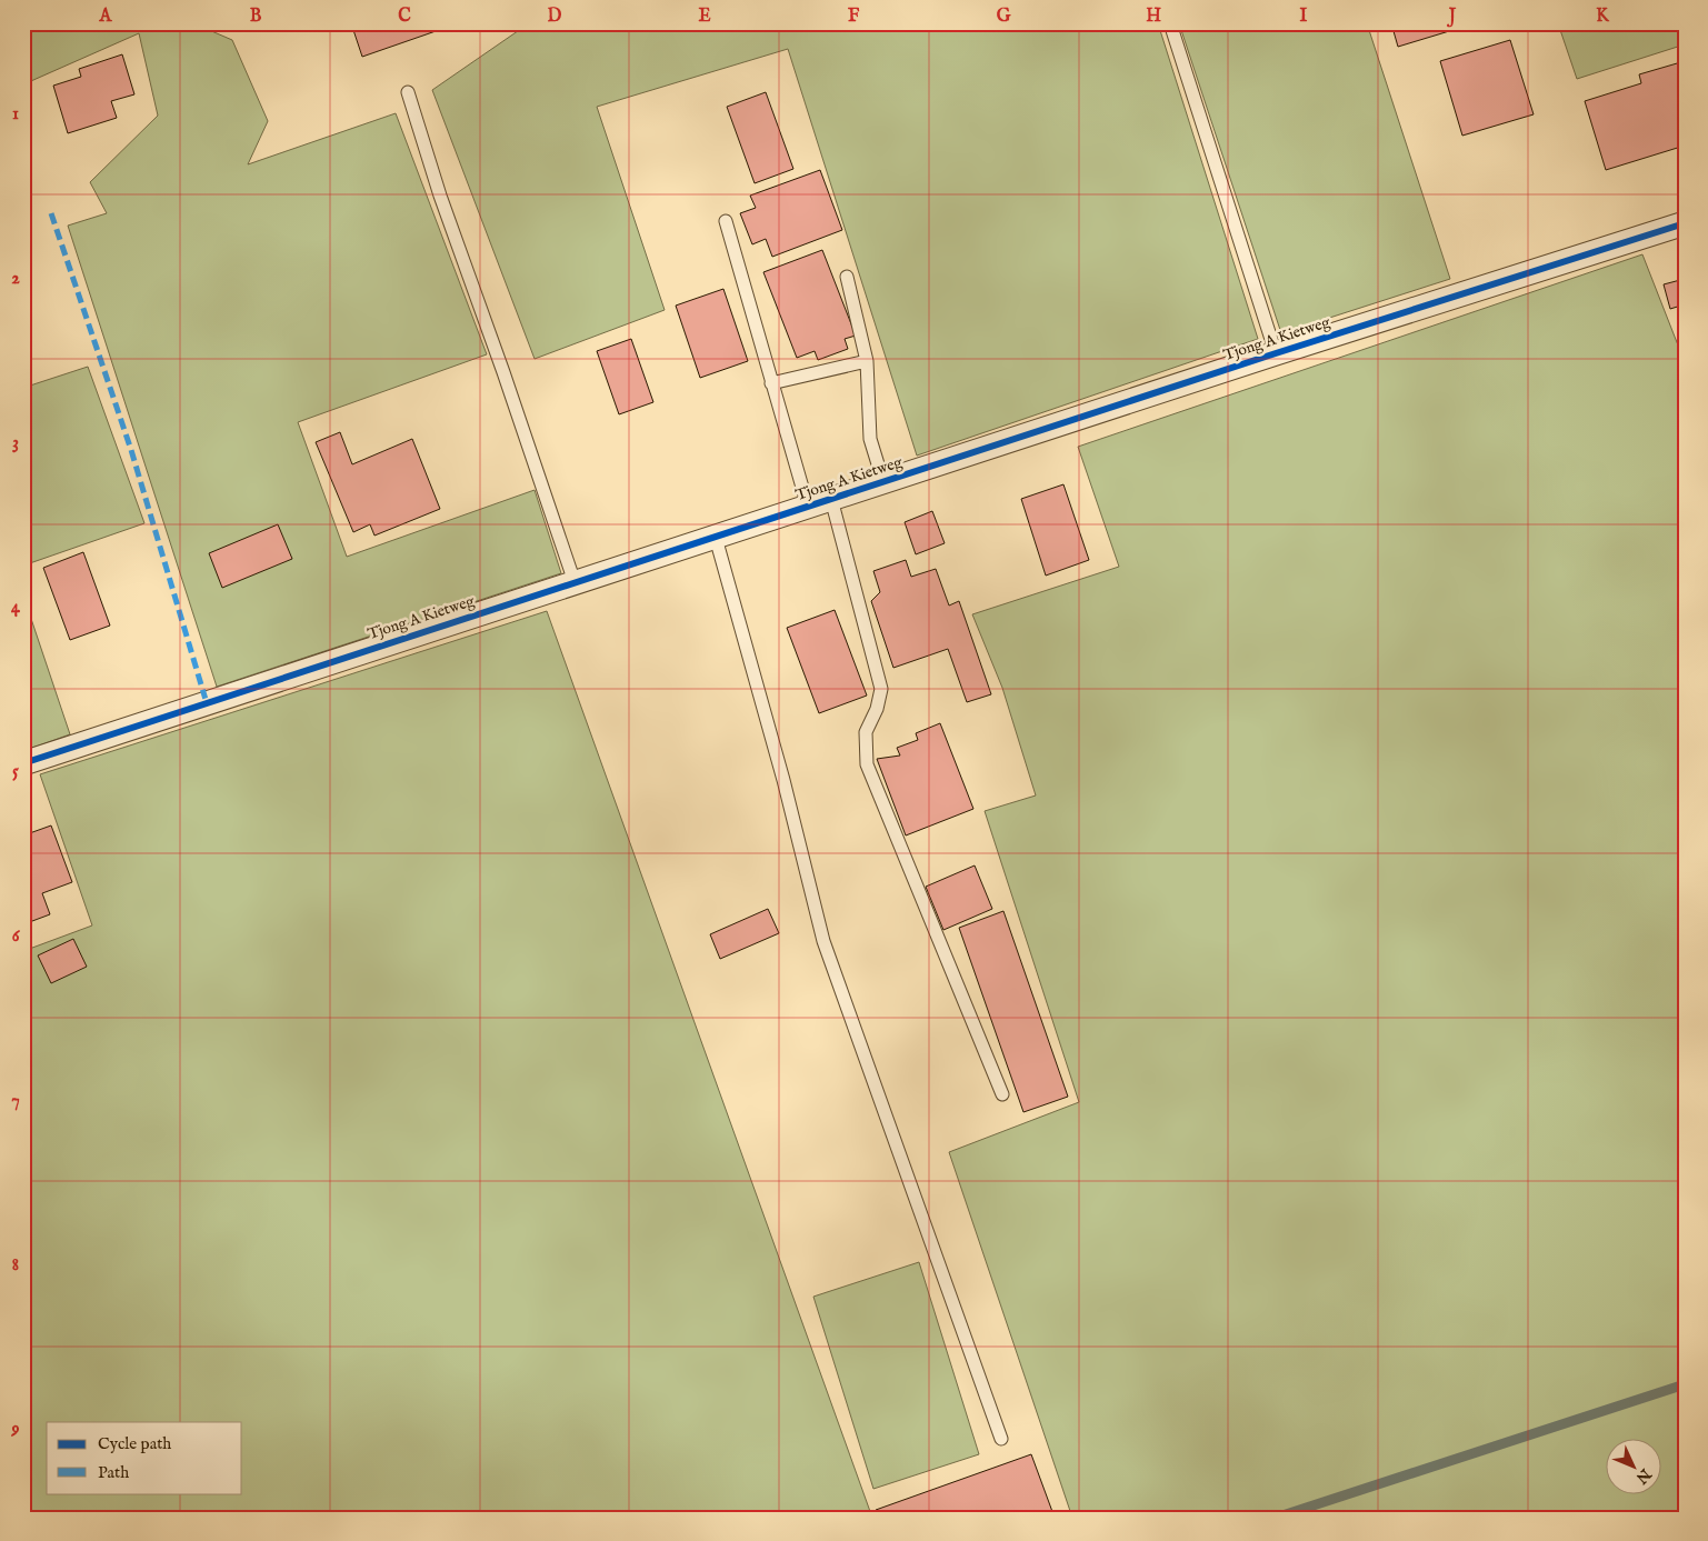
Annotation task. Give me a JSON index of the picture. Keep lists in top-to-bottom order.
{
  "streets": {
    "street": ["Tjong A Kietweg"]
  },
  "legend": ["Cycle path", "Path"],
  "north": "bottom right",
  "grid": {
    "columns": [
      "A",
      "B",
      "C",
      "D",
      "E",
      "F",
      "G",
      "H",
      "I",
      "J",
      "K"
    ],
    "rows": [
      "1",
      "2",
      "3",
      "4",
      "5",
      "6",
      "7",
      "8",
      "9"
    ]
  }
}
